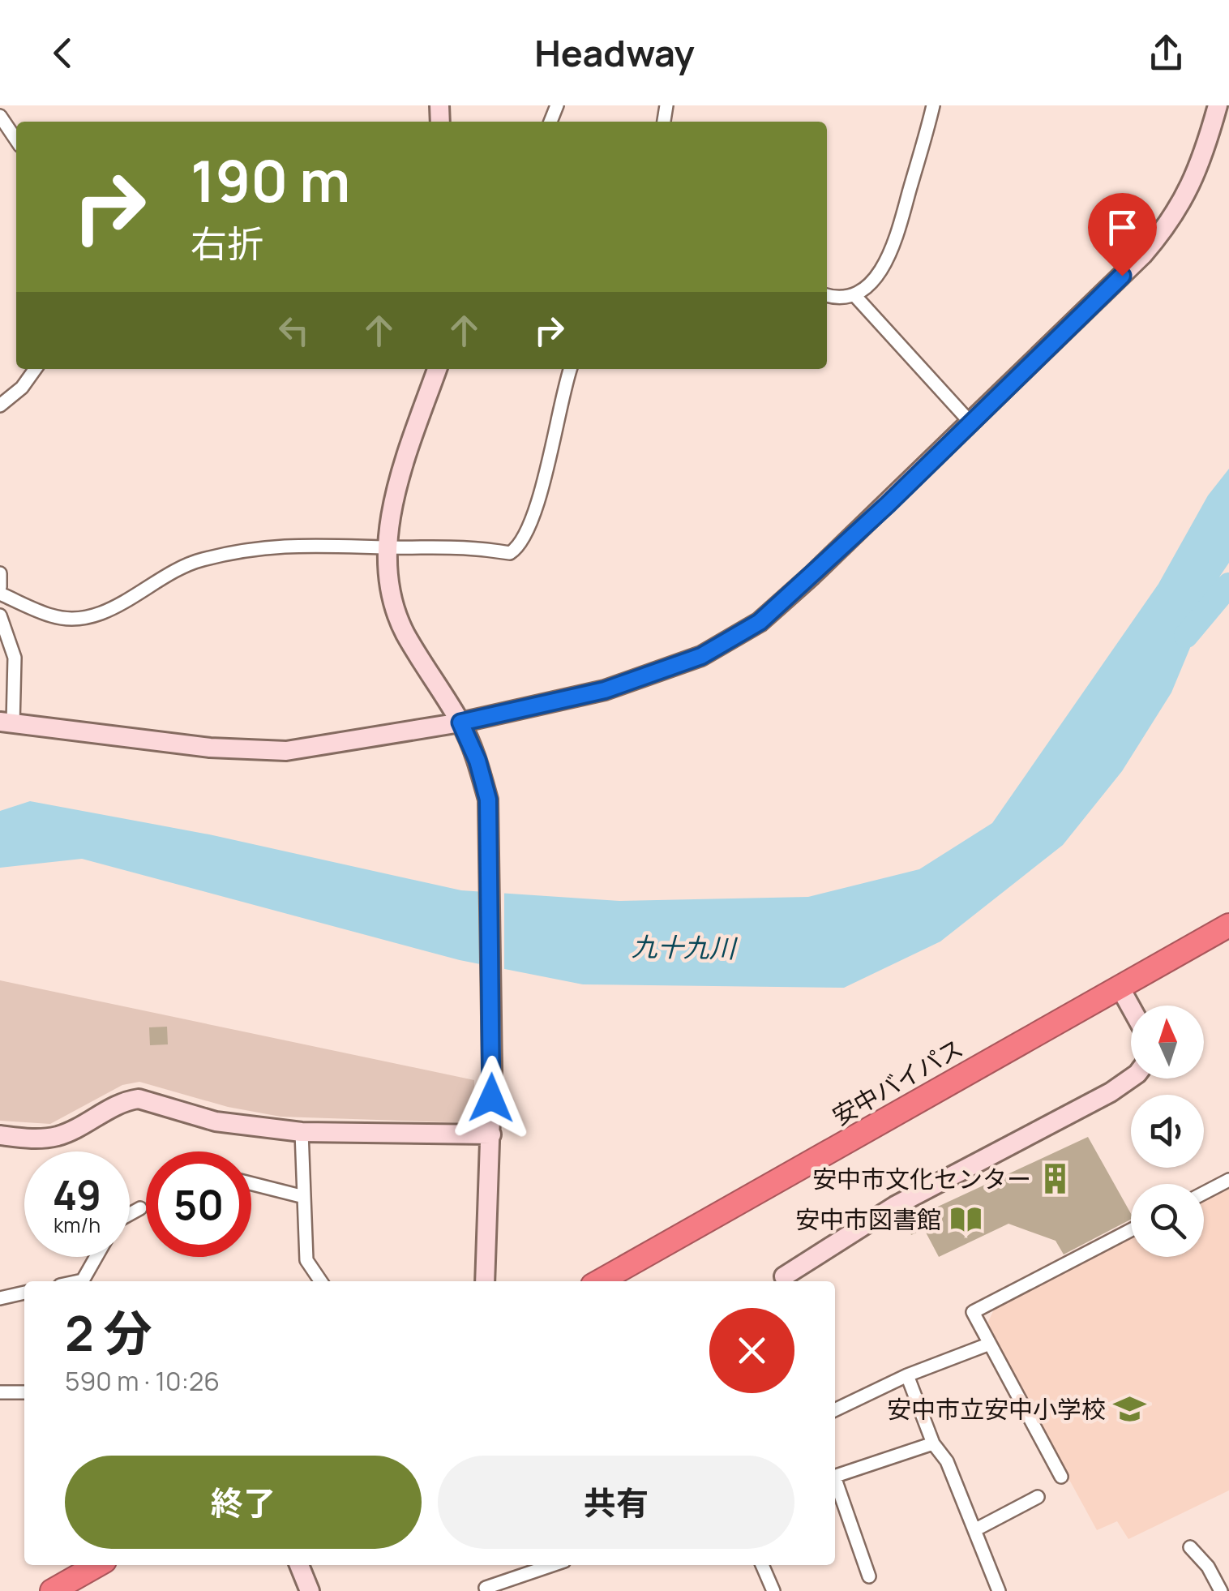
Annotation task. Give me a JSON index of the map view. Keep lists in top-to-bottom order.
{
  "streets": {
    "highway": ["安中バイパス"]
  },
  "water": ["九十九川"],
  "places": {
    "building": ["安中市文化センター"],
    "library": ["安中市図書館"],
    "school or university": ["安中市立安中小学校"]
  },
  "north": "top",
  "page": {
    "header": "Headway",
    "turn": ["190 m", "右折"],
    "speed": "49 km/h",
    "limit": "50",
    "heading": ["2 分", "590 m · 10:26"],
    "buttons": ["終了", "共有"]
  }
}
